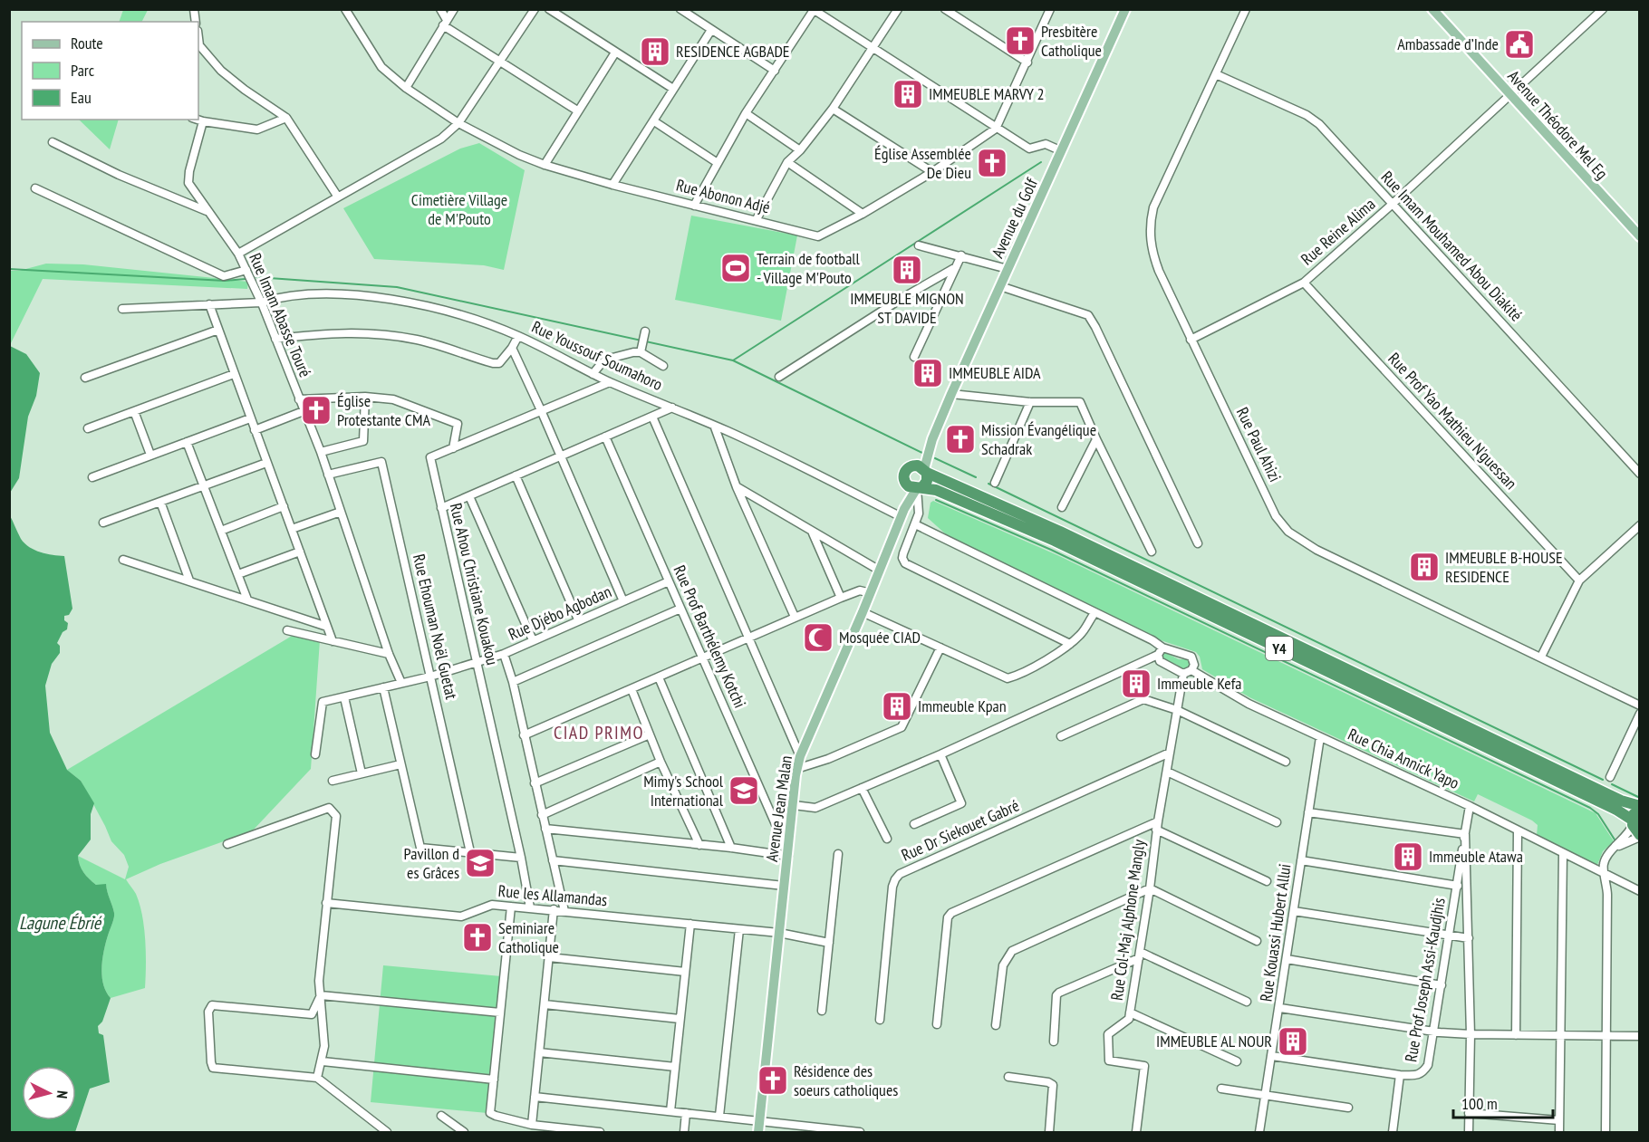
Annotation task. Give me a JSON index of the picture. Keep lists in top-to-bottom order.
{
  "streets": {
    "highway": ["Y4"],
    "main road": ["Avenue Théodore Mel Eg", "Avenue du Golf", "Avenue Jean Malan"],
    "street": [
      "Rue Abonon Adjé",
      "Rue Reine Alima",
      "Rue Imam Mouhamed Abou Diakité",
      "Rue Imam Abasse Touré",
      "Rue Youssouf Soumahoro",
      "Rue Prof Yao Mathieu N'guessan",
      "Rue Paul Ahizi",
      "Rue Ahou Christiane Kouakou",
      "Rue Djébo Agbodan",
      "Rue Ehouman Noël Guetat",
      "Rue Prof Barthélemy Kotchi",
      "Rue Chia Annick Yapo",
      "Rue Dr Siekouet Gabré",
      "Rue les Allamandas",
      "Rue Col-Maj Alphone Mangly",
      "Rue Kouassi Hubert Allui",
      "Rue Prof Joseph Assi-Kaudjhis"
    ]
  },
  "crossings": [
    ["Avenue Théodore Mel Eg", "Rue Reine Alima"],
    ["Avenue du Golf", "Y4"],
    ["Avenue du Golf", "Avenue Jean Malan"],
    ["Rue Reine Alima", "Rue Imam Mouhamed Abou Diakité"],
    ["Rue Reine Alima", "Rue Prof Yao Mathieu N'guessan"],
    ["Rue Reine Alima", "Rue Paul Ahizi"],
    ["Rue Imam Mouhamed Abou Diakité", "Rue Paul Ahizi"],
    ["Rue Imam Abasse Touré", "Rue Youssouf Soumahoro"],
    ["Rue Imam Abasse Touré", "Rue Djébo Agbodan"],
    ["Rue Imam Abasse Touré", "Rue Ehouman Noël Guetat"],
    ["Rue Youssouf Soumahoro", "Rue Ahou Christiane Kouakou"],
    ["Rue Youssouf Soumahoro", "Avenue Jean Malan"],
    ["Rue Ahou Christiane Kouakou", "Rue Djébo Agbodan"],
    ["Rue Ahou Christiane Kouakou", "Rue les Allamandas"],
    ["Rue Djébo Agbodan", "Rue Ehouman Noël Guetat"],
    ["Rue Djébo Agbodan", "Rue Prof Barthélemy Kotchi"],
    ["Rue Prof Barthélemy Kotchi", "Avenue Jean Malan"],
    ["Y4", "Avenue Jean Malan"],
    ["Rue Chia Annick Yapo", "Rue Col-Maj Alphone Mangly"],
    ["Rue Chia Annick Yapo", "Rue Kouassi Hubert Allui"],
    ["Rue Chia Annick Yapo", "Rue Prof Joseph Assi-Kaudjhis"],
    ["Avenue Jean Malan", "Rue les Allamandas"],
    ["Rue Dr Siekouet Gabré", "Rue Col-Maj Alphone Mangly"],
    ["Rue Kouassi Hubert Allui", "Rue Prof Joseph Assi-Kaudjhis"]
  ],
  "districts": ["CIAD PRIMO"],
  "water": ["Lagune Ébrié"],
  "parks": ["Cimetière Village de M'Pouto"],
  "places": {
    "church": [
      "Presbitère Catholique",
      "Église Assemblée De Dieu",
      "Église Protestante CMA",
      "Mission Évangélique Schadrak",
      "Seminiare Catholique",
      "Résidence des soeurs catholiques"
    ],
    "public building": ["Ambassade d’Inde"],
    "building": [
      "RESIDENCE AGBADE",
      "IMMEUBLE MARVY 2",
      "IMMEUBLE MIGNON ST DAVIDE",
      "IMMEUBLE AIDA",
      "IMMEUBLE B-HOUSE RESIDENCE",
      "Immeuble Kefa",
      "Immeuble Kpan",
      "Immeuble Atawa",
      "IMMEUBLE AL NOUR"
    ],
    "sports": ["Terrain de football - Village M'Pouto"],
    "mosque": ["Mosquée CIAD"],
    "school or university": ["Mimy's School International", "Pavillon d es Grâces"]
  },
  "legend": ["Route", "Parc", "Eau"],
  "scale_bar": "100 m",
  "north": "right"
}
